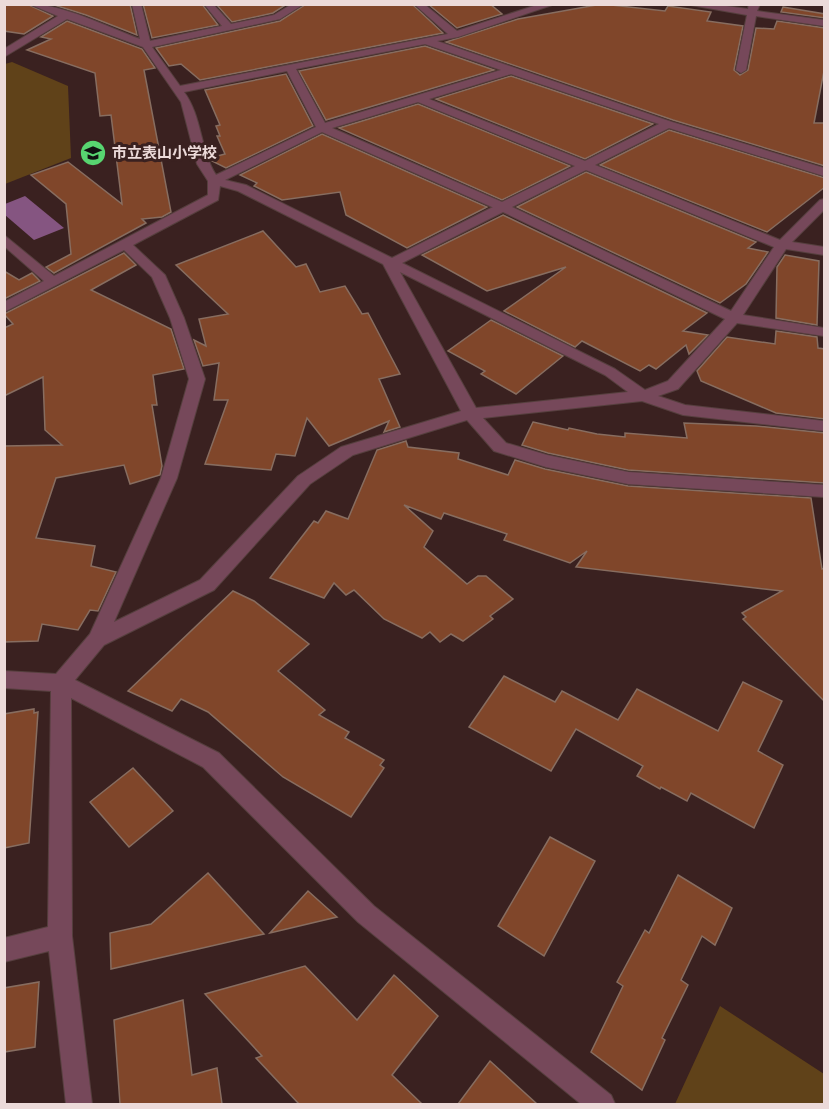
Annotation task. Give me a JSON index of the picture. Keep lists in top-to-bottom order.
{
  "places": {
    "school or university": ["市立表山小学校"]
  }
}
